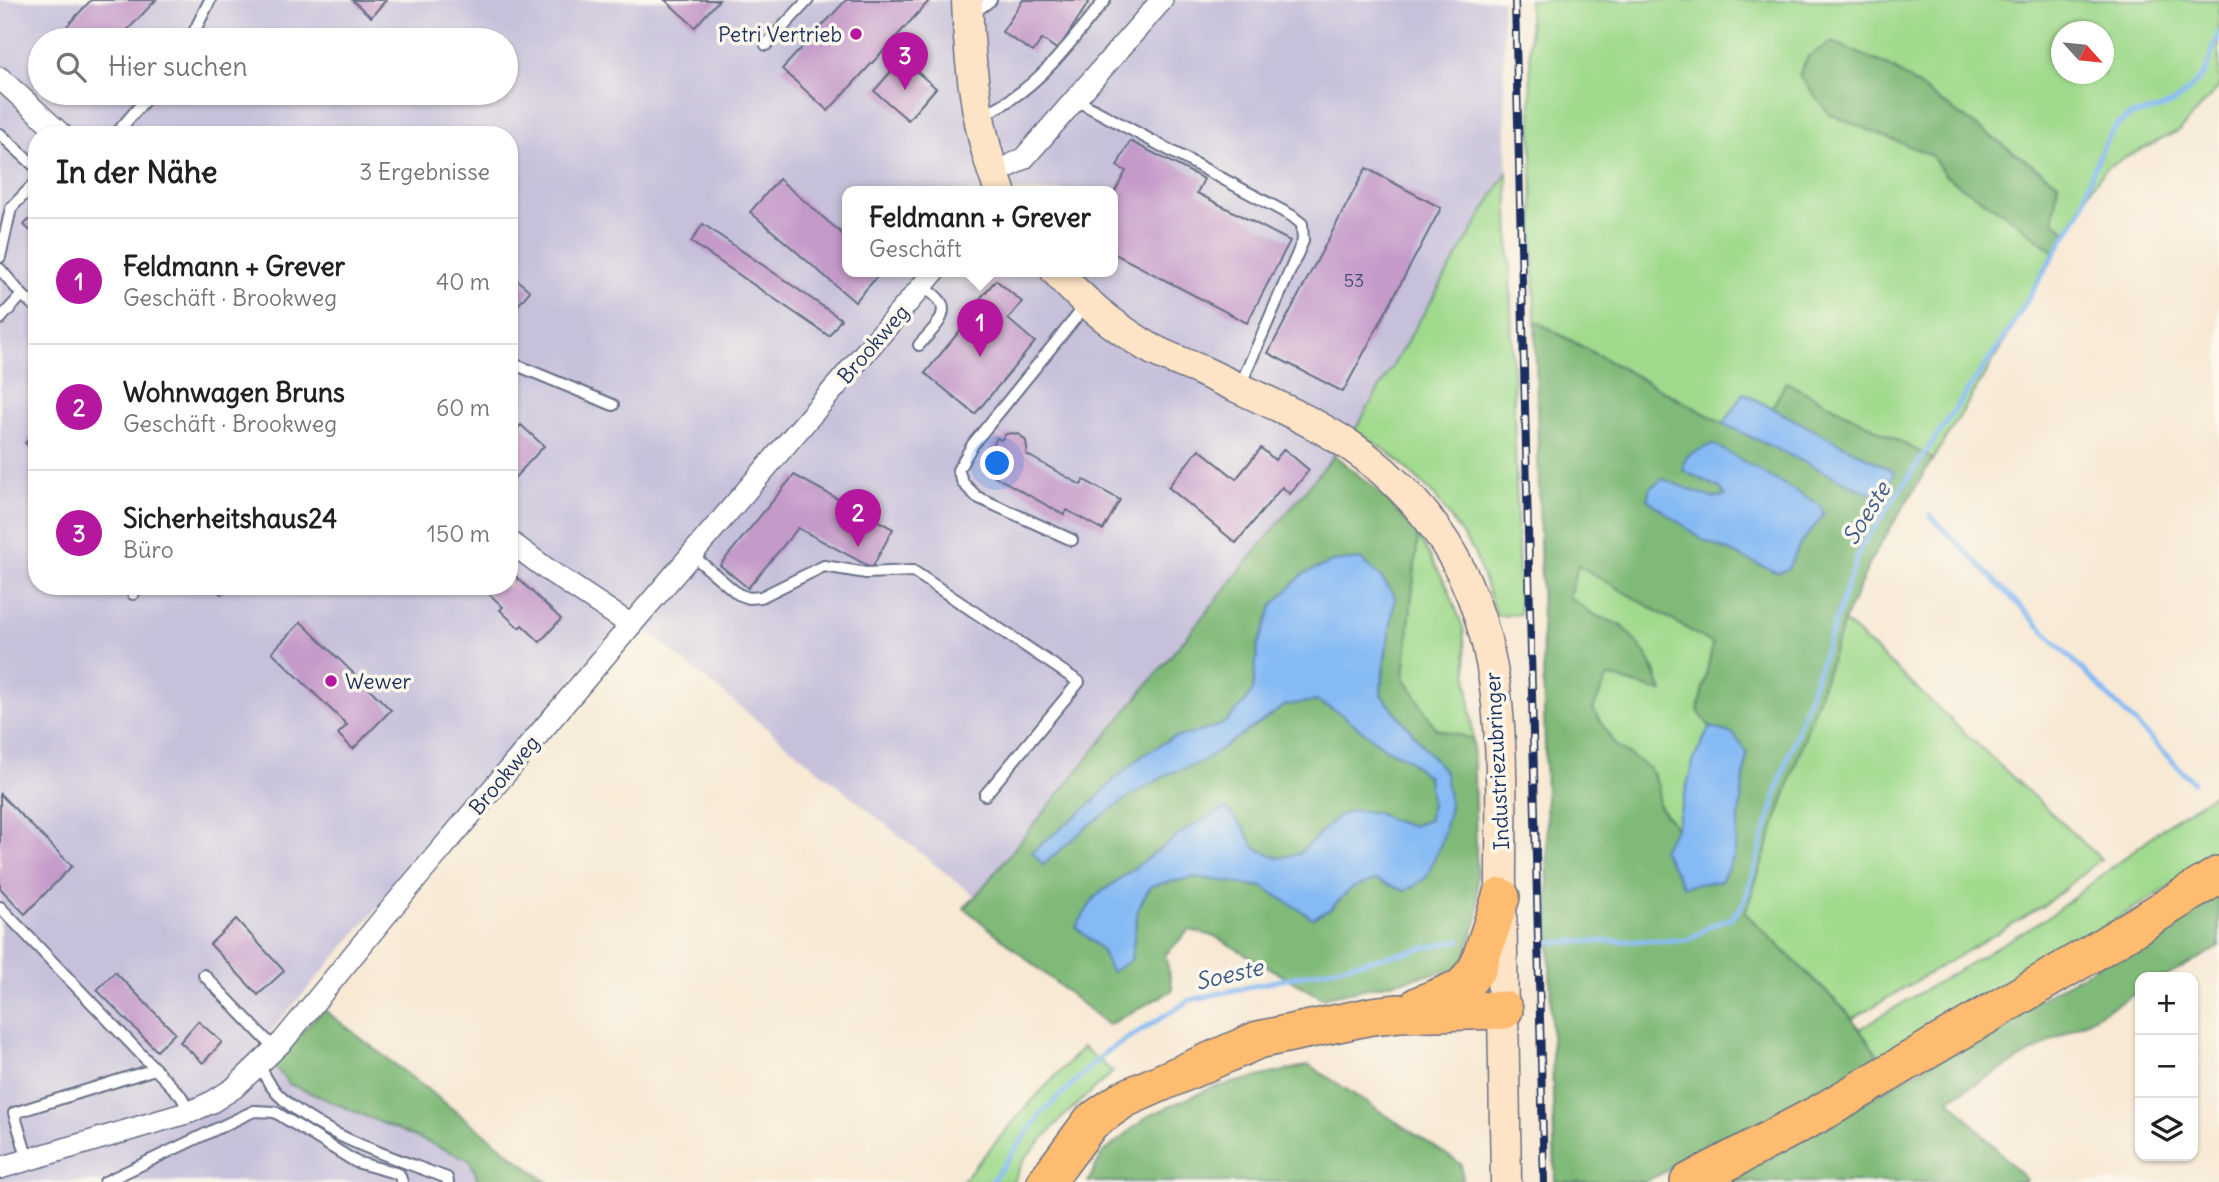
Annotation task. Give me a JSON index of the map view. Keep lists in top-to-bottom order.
{
  "streets": {
    "street": ["Brookweg", "Industriezubringer"]
  },
  "water": ["Soeste"],
  "places": ["Petri Vertrieb", "Wewer"],
  "house_numbers": ["53"],
  "north": "bottom right",
  "page": {
    "search": "Hier suchen",
    "pins": ["3", "1", "2"],
    "heading": ["In der Nähe", "3 Ergebnisse"],
    "popup": ["Feldmann + Grever", "Geschäft"],
    "list": [
      {
        "mark": "1",
        "name": "Feldmann + Grever",
        "note": "Geschäft · Brookweg",
        "value": "40 m"
      },
      {
        "mark": "2",
        "name": "Wohnwagen Bruns",
        "note": "Geschäft · Brookweg",
        "value": "60 m"
      },
      {
        "mark": "3",
        "name": "Sicherheitshaus24",
        "note": "Büro",
        "value": "150 m"
      }
    ],
    "map_buttons": ["+", "−"]
  }
}
